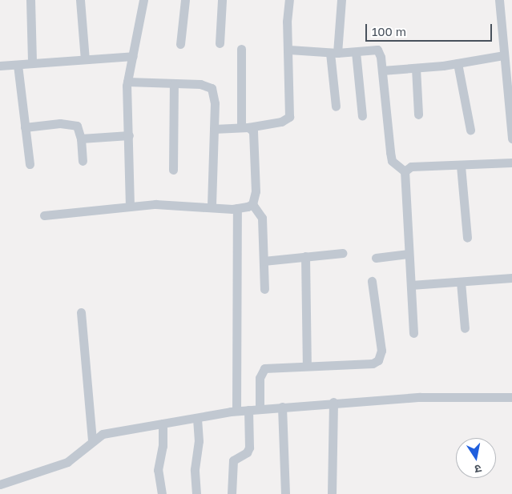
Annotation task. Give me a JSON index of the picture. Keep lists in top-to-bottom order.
{
  "scale_bar": "100 m",
  "north": "bottom"
}
